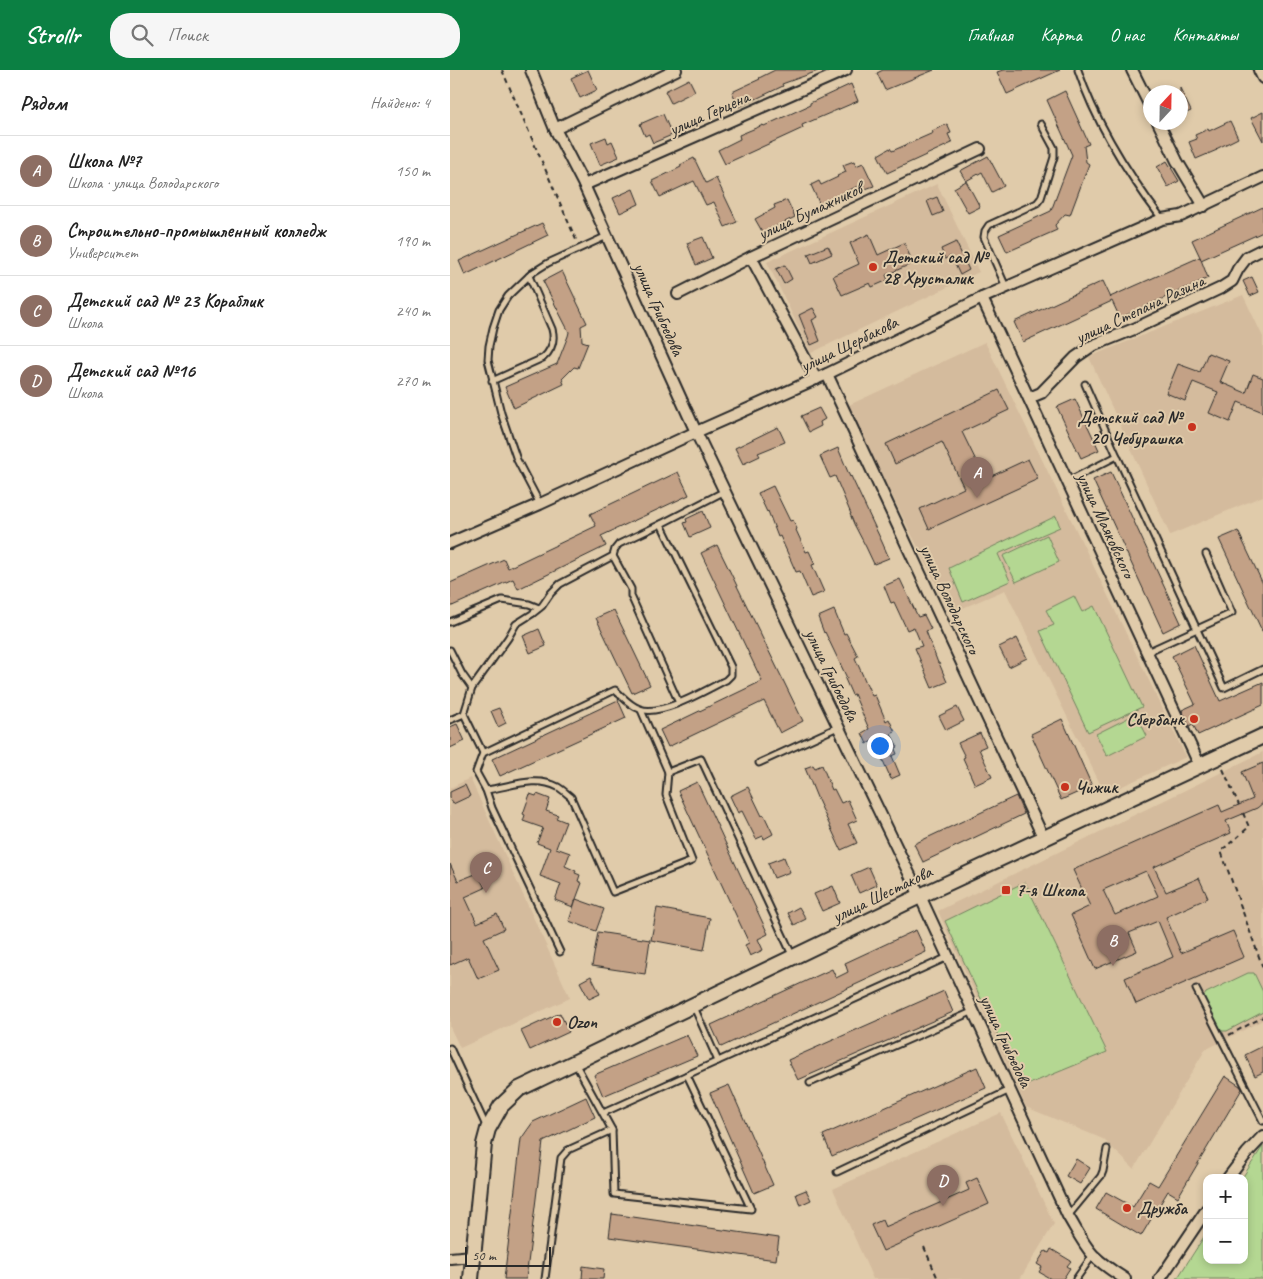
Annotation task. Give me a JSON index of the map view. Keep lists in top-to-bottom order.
{
  "streets": {
    "main road": ["улица Шестакова"],
    "street": [
      "улица Герцена",
      "улица Бумажников",
      "улица Грибоедова",
      "улица Степана Разина",
      "улица Щербакова",
      "улица Маяковского",
      "улица Володарского"
    ]
  },
  "crossings": [
    ["улица Герцена", "улица Грибоедова"],
    ["улица Бумажников", "улица Щербакова"],
    ["улица Грибоедова", "улица Щербакова"],
    ["улица Грибоедова", "улица Шестакова"],
    ["улица Степана Разина", "улица Маяковского"],
    ["улица Щербакова", "улица Маяковского"],
    ["улица Щербакова", "улица Володарского"],
    ["улица Маяковского", "улица Шестакова"],
    ["улица Володарского", "улица Шестакова"]
  ],
  "places": {
    "other": [
      "Детский сад № 28 Хрусталик",
      "Детский сад № 20 Чебурашка",
      "Сбербанк",
      "Чижик",
      "Ozon",
      "Дружба"
    ],
    "transit": ["7-я Школа"]
  },
  "scale_bar": "50 m",
  "north": "top",
  "page": {
    "header": "Strollr",
    "search": "Поиск",
    "nav": [
      "Главная",
      "Карта",
      "О нас",
      "Контакты"
    ],
    "heading": ["Рядом", "Найдено: 4"],
    "list": [
      {
        "mark": "A",
        "name": "Школа №7",
        "note": "Школа · улица Володарского",
        "value": "150 m"
      },
      {
        "mark": "B",
        "name": "Строительно-промышленный колледж",
        "note": "Университет",
        "value": "190 m"
      },
      {
        "mark": "C",
        "name": "Детский сад № 23 Кораблик",
        "note": "Школа",
        "value": "240 m"
      },
      {
        "mark": "D",
        "name": "Детский сад №16",
        "note": "Школа",
        "value": "270 m"
      }
    ],
    "pins": [
      "A",
      "C",
      "B",
      "D"
    ],
    "map_buttons": ["+", "−"],
    "scale": "50 m"
  }
}
